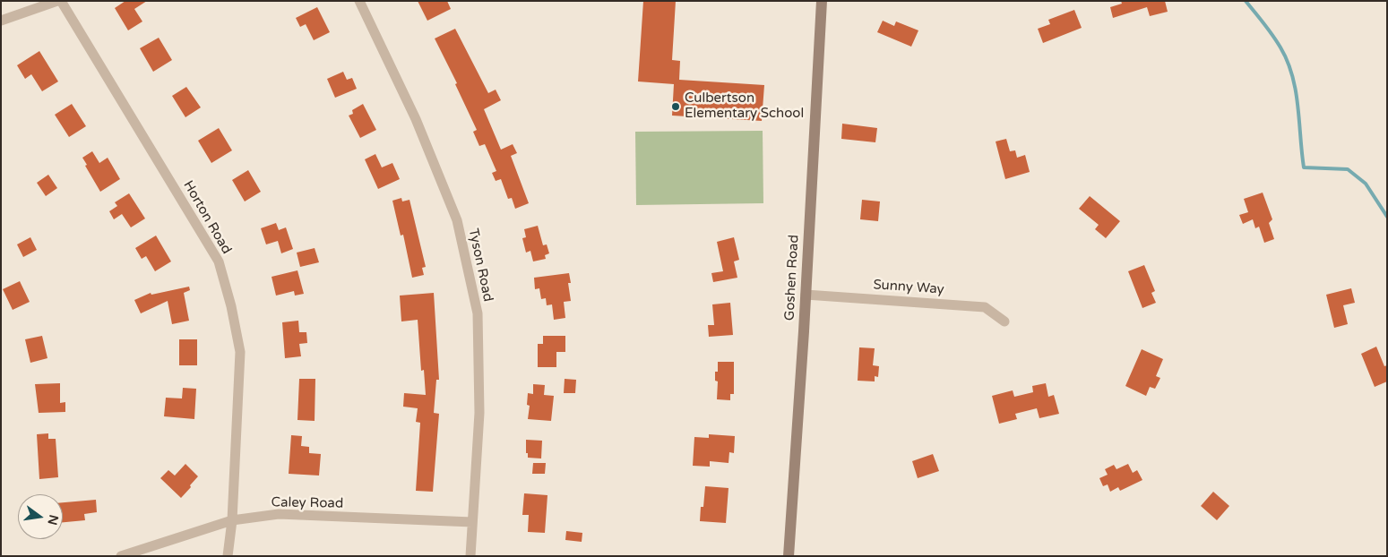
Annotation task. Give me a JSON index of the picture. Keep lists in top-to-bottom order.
{
  "streets": {
    "street": [
      "Horton Road",
      "Tyson Road",
      "Goshen Road",
      "Sunny Way",
      "Caley Road"
    ]
  },
  "crossings": [
    ["Horton Road", "Caley Road"],
    ["Tyson Road", "Caley Road"],
    ["Goshen Road", "Sunny Way"]
  ],
  "places": ["Culbertson Elementary School"],
  "north": "right"
}
